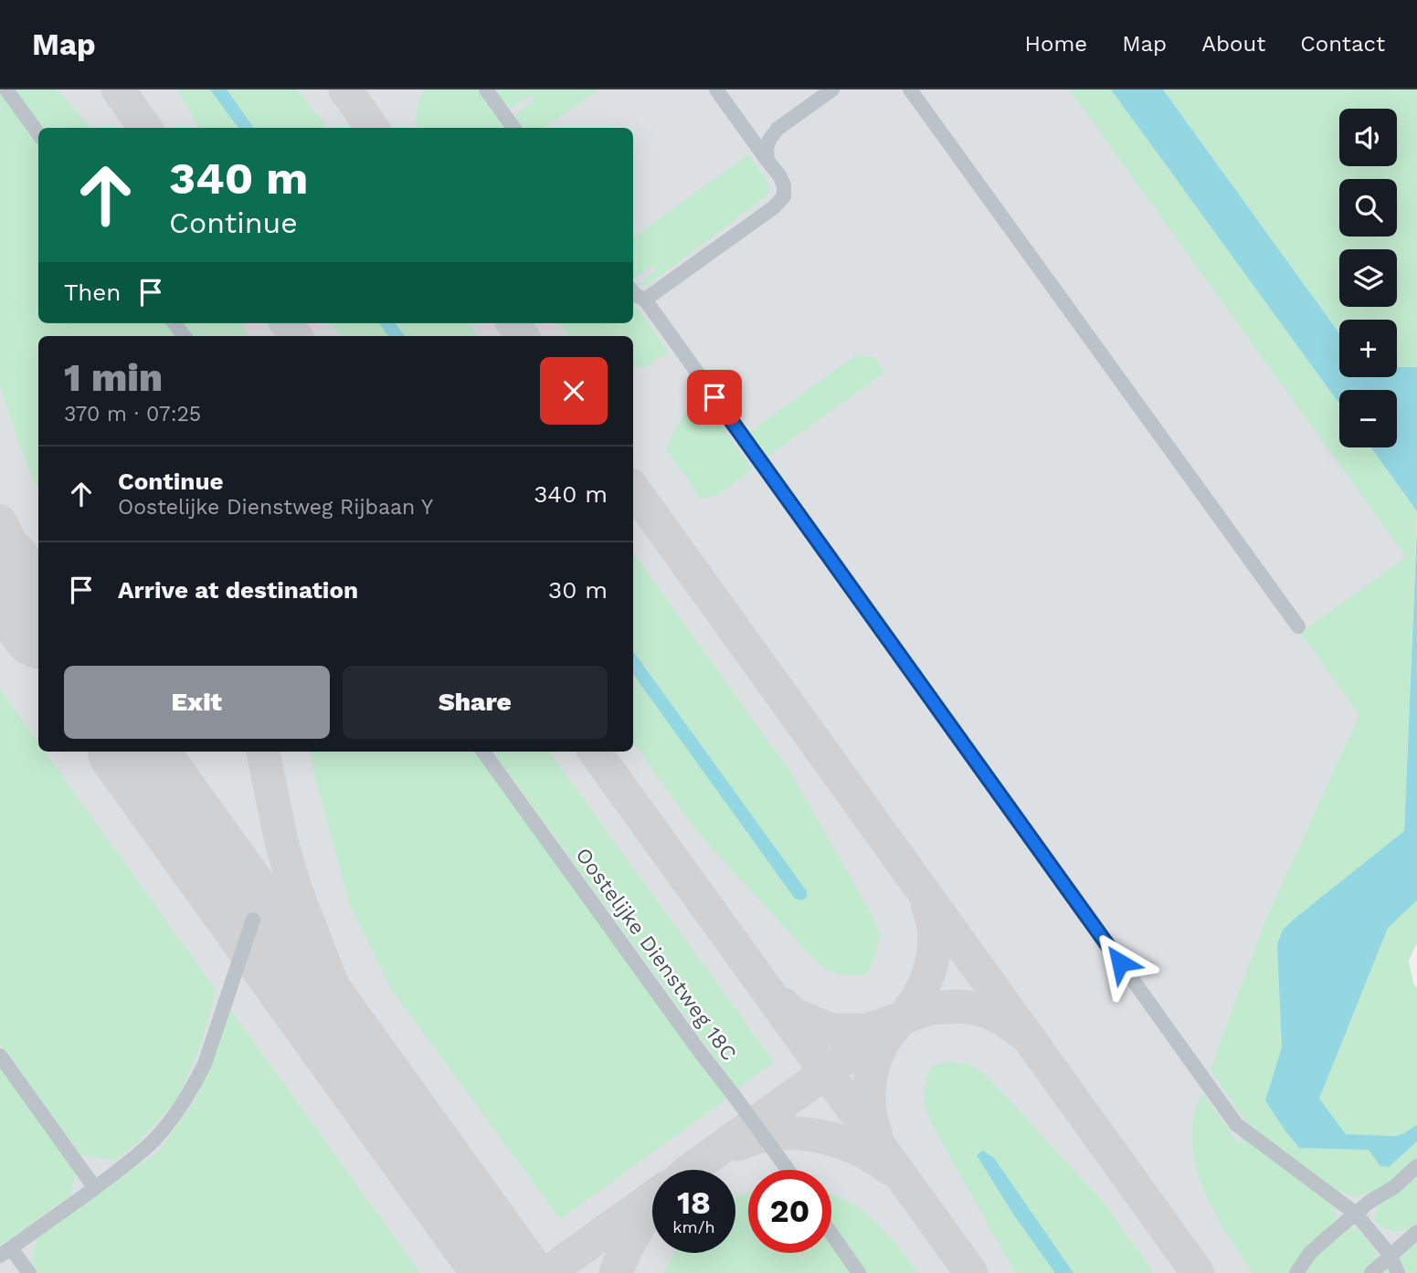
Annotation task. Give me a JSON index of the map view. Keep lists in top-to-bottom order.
{
  "streets": {
    "lane": ["Oostelijke Dienstweg 18C"]
  },
  "page": {
    "header": "Map",
    "nav": [
      "Home",
      "Map",
      "About",
      "Contact"
    ],
    "map_buttons": ["+", "−"],
    "turn": ["340 m", "Continue"],
    "then": "Then",
    "heading": ["1 min", "370 m · 07:25"],
    "list": [
      {
        "name": "Continue",
        "note": "Oostelijke Dienstweg Rijbaan Y",
        "value": "340 m"
      },
      {
        "name": "Arrive at destination",
        "value": "30 m"
      }
    ],
    "buttons": ["Exit", "Share"],
    "speed": "18 km/h",
    "limit": "20"
  }
}
